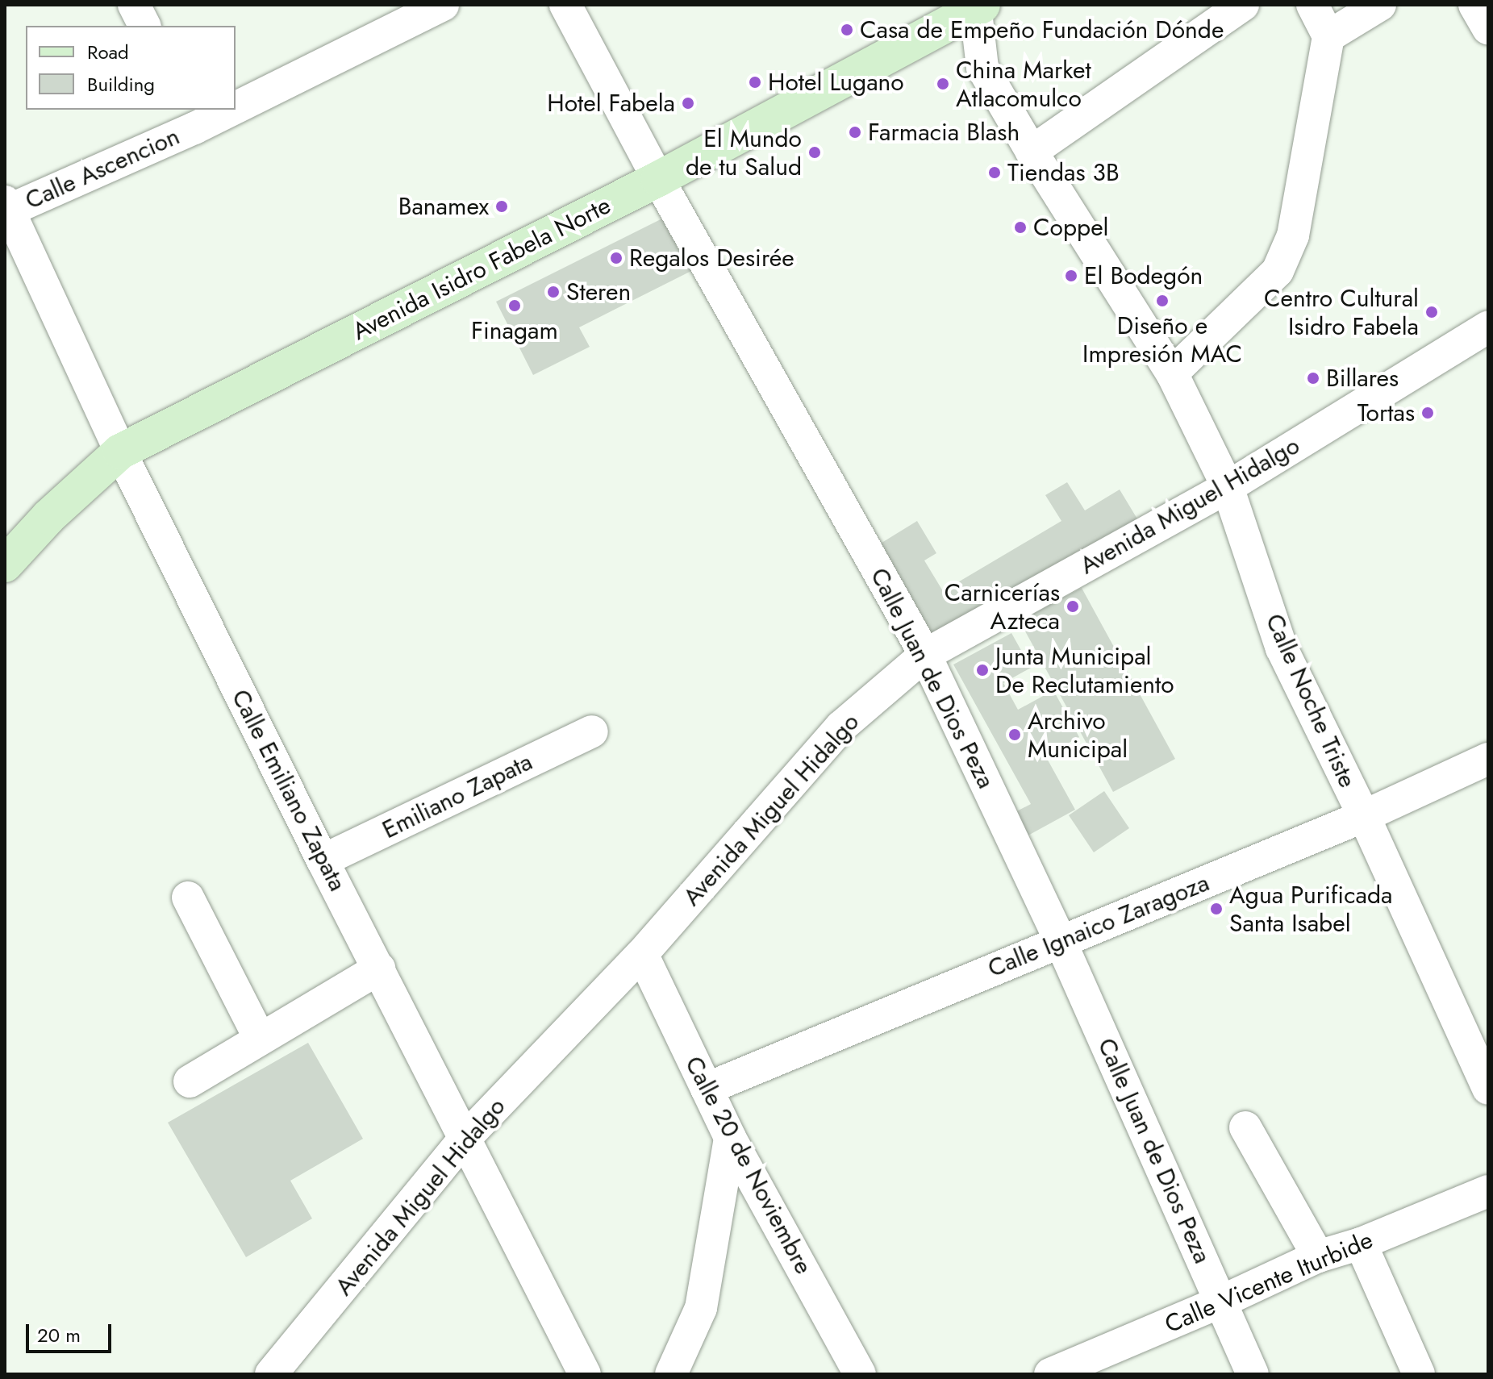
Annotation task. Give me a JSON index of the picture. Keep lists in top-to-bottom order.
{
  "streets": {
    "main road": ["Avenida Isidro Fabela Norte"],
    "street": [
      "Calle Ascencion",
      "Avenida Miguel Hidalgo",
      "Calle Juan de Dios Peza",
      "Calle Noche Triste",
      "Calle Emiliano Zapata",
      "Emiliano Zapata",
      "Calle Ignaico Zaragoza",
      "Calle 20 de Noviembre",
      "Calle Vicente Iturbide"
    ]
  },
  "crossings": [
    ["Calle Ascencion", "Calle Emiliano Zapata"],
    ["Avenida Isidro Fabela Norte", "Calle Juan de Dios Peza"],
    ["Avenida Isidro Fabela Norte", "Calle Noche Triste"],
    ["Avenida Isidro Fabela Norte", "Calle Emiliano Zapata"],
    ["Avenida Miguel Hidalgo", "Calle Juan de Dios Peza"],
    ["Avenida Miguel Hidalgo", "Calle Noche Triste"],
    ["Avenida Miguel Hidalgo", "Calle Emiliano Zapata"],
    ["Avenida Miguel Hidalgo", "Calle 20 de Noviembre"],
    ["Calle Juan de Dios Peza", "Calle Ignaico Zaragoza"],
    ["Calle Juan de Dios Peza", "Calle Vicente Iturbide"],
    ["Calle Noche Triste", "Calle Ignaico Zaragoza"],
    ["Calle Emiliano Zapata", "Emiliano Zapata"],
    ["Calle Ignaico Zaragoza", "Calle 20 de Noviembre"]
  ],
  "places": [
    "Casa de Empeño Fundación Dónde",
    "Hotel Lugano",
    "China Market Atlacomulco",
    "Hotel Fabela",
    "Farmacia Blash",
    "El Mundo de tu Salud",
    "Tiendas 3B",
    "Banamex",
    "Coppel",
    "Regalos Desirée",
    "El Bodegón",
    "Steren",
    "Diseño e Impresión MAC",
    "Finagam",
    "Centro Cultural Isidro Fabela",
    "Billares",
    "Tortas",
    "Carnicerías Azteca",
    "Junta Municipal De Reclutamiento",
    "Archivo Municipal",
    "Agua Purificada Santa Isabel"
  ],
  "legend": ["Road", "Building"],
  "scale_bar": "20 m"
}
